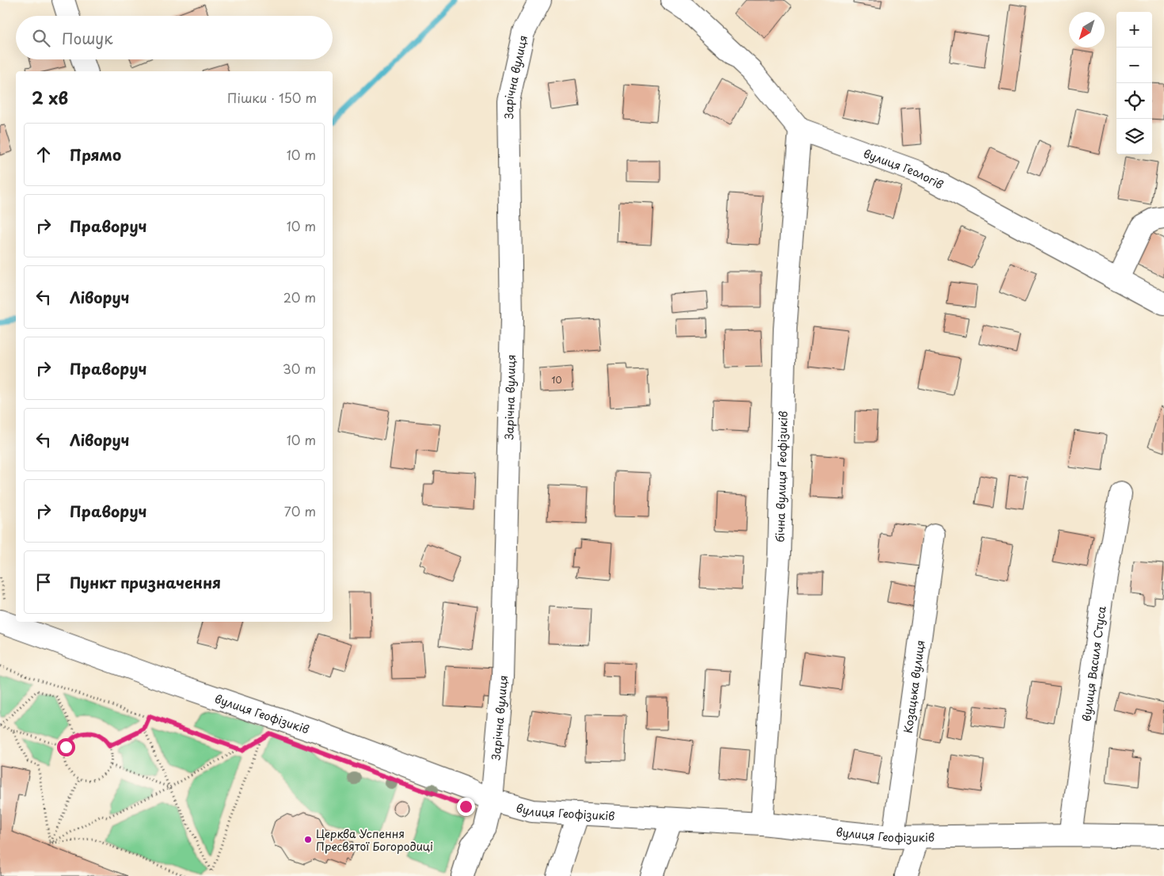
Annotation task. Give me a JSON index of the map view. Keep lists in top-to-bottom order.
{
  "streets": {
    "street": [
      "Зарічна вулиця",
      "вулиця Геологів",
      "бічна вулиця Геофізиків",
      "вулиця Василя Стуса",
      "Козацька вулиця",
      "вулиця Геофізиків"
    ]
  },
  "crossings": [
    ["Зарічна вулиця", "вулиця Геофізиків"],
    ["вулиця Геологів", "бічна вулиця Геофізиків"],
    ["бічна вулиця Геофізиків", "вулиця Геофізиків"],
    ["вулиця Василя Стуса", "вулиця Геофізиків"],
    ["Козацька вулиця", "вулиця Геофізиків"]
  ],
  "places": ["Церква Успення Пресвятої Богородиці"],
  "house_numbers": ["10"],
  "north": "bottom left",
  "page": {
    "map_buttons": ["+", "−"],
    "search": "Пошук",
    "heading": ["2 хв", "Пішки · 150 m"],
    "list": [
      ["Прямо", "10 m"],
      ["Праворуч", "10 m"],
      ["Ліворуч", "20 m"],
      ["Праворуч", "30 m"],
      ["Ліворуч", "10 m"],
      ["Праворуч", "70 m"],
      "Пункт призначення"
    ]
  }
}
